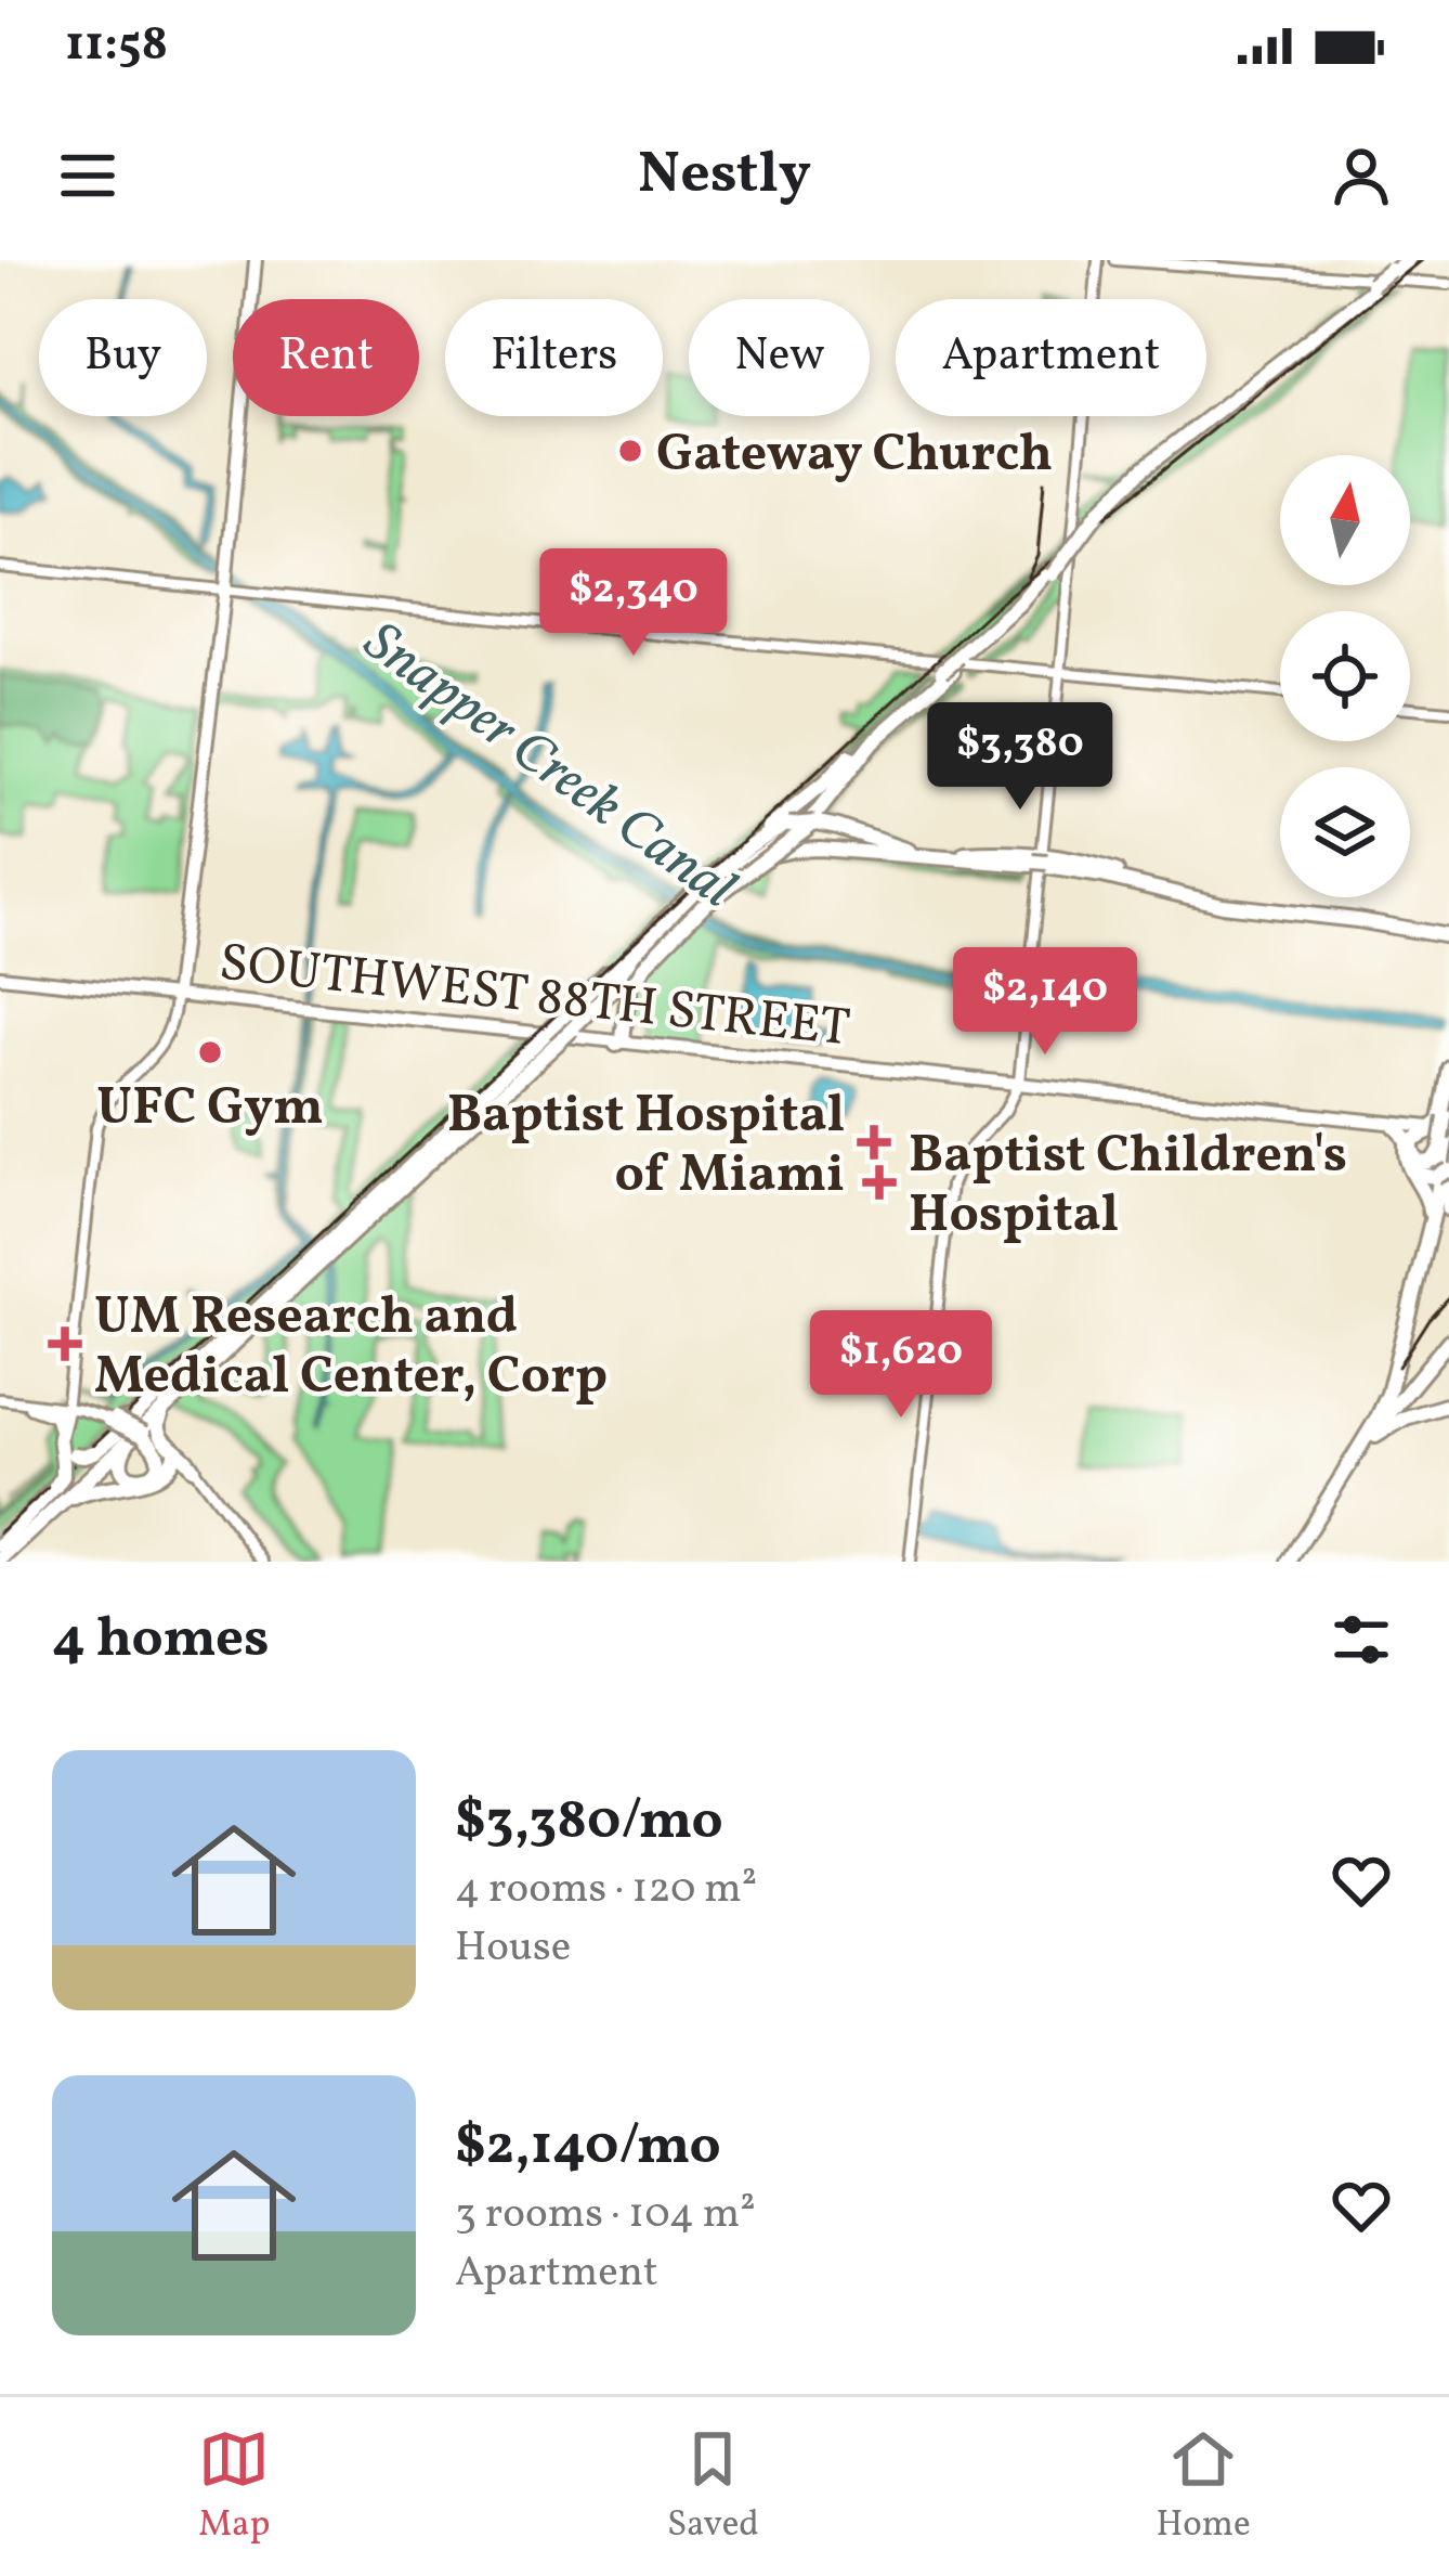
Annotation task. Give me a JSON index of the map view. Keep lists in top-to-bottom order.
{
  "streets": {
    "main road": ["SOUTHWEST 88TH STREET"]
  },
  "water": ["Snapper Creek Canal"],
  "places": {
    "other": ["Gateway Church", "UFC Gym"],
    "health": ["Baptist Hospital of Miami", "Baptist Children's Hospital", "UM Research and Medical Center, Corp"]
  },
  "north": "top",
  "page": {
    "status": "11:58",
    "header": "Nestly",
    "chip": [
      "Buy",
      "Rent",
      "Filters",
      "New",
      "Apartment"
    ],
    "price": [
      "$2,340",
      "$3,380",
      "$2,140",
      "$1,620"
    ],
    "heading": "4 homes",
    "list": [
      {
        "name": "$3,380/mo",
        "note": "4 rooms · 120 m² · House"
      },
      {
        "name": "$2,140/mo",
        "note": "3 rooms · 104 m² · Apartment"
      }
    ],
    "tabs": ["Map", "Saved", "Home"]
  }
}
